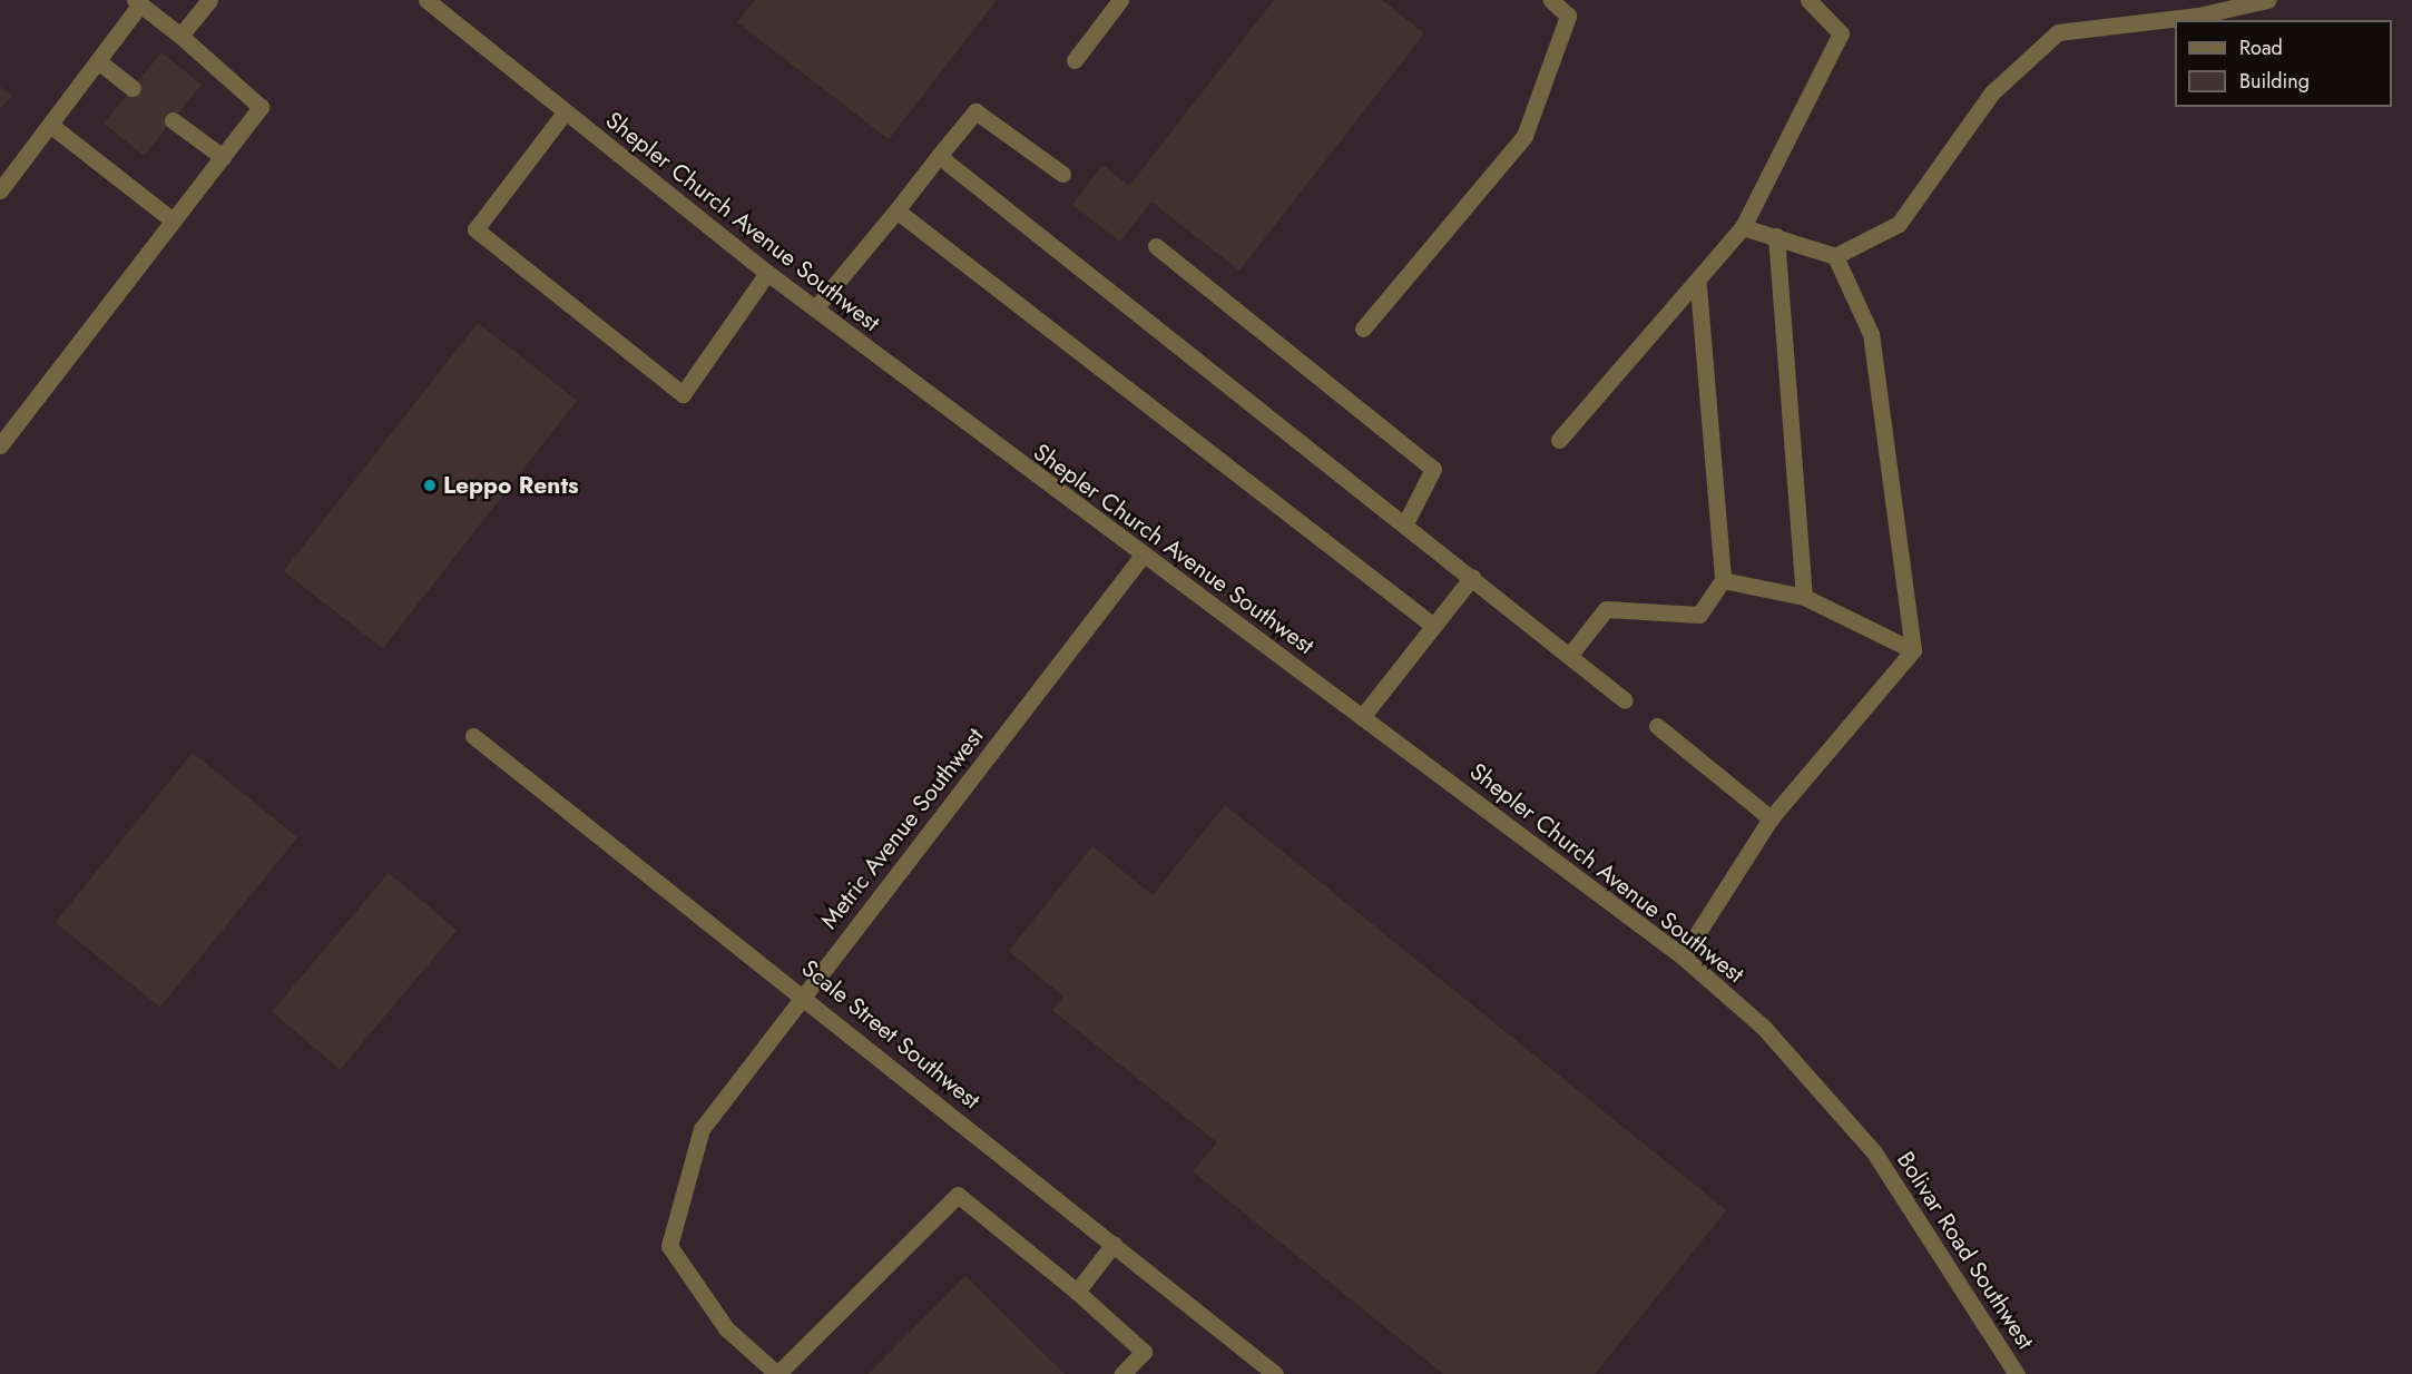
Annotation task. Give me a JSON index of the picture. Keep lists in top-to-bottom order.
{
  "streets": {
    "street": [
      "Shepler Church Avenue Southwest",
      "Metric Avenue Southwest",
      "Scale Street Southwest",
      "Bolivar Road Southwest"
    ]
  },
  "crossings": [
    ["Shepler Church Avenue Southwest", "Metric Avenue Southwest"],
    ["Shepler Church Avenue Southwest", "Bolivar Road Southwest"],
    ["Metric Avenue Southwest", "Scale Street Southwest"]
  ],
  "places": ["Leppo Rents"],
  "legend": ["Road", "Building"]
}
